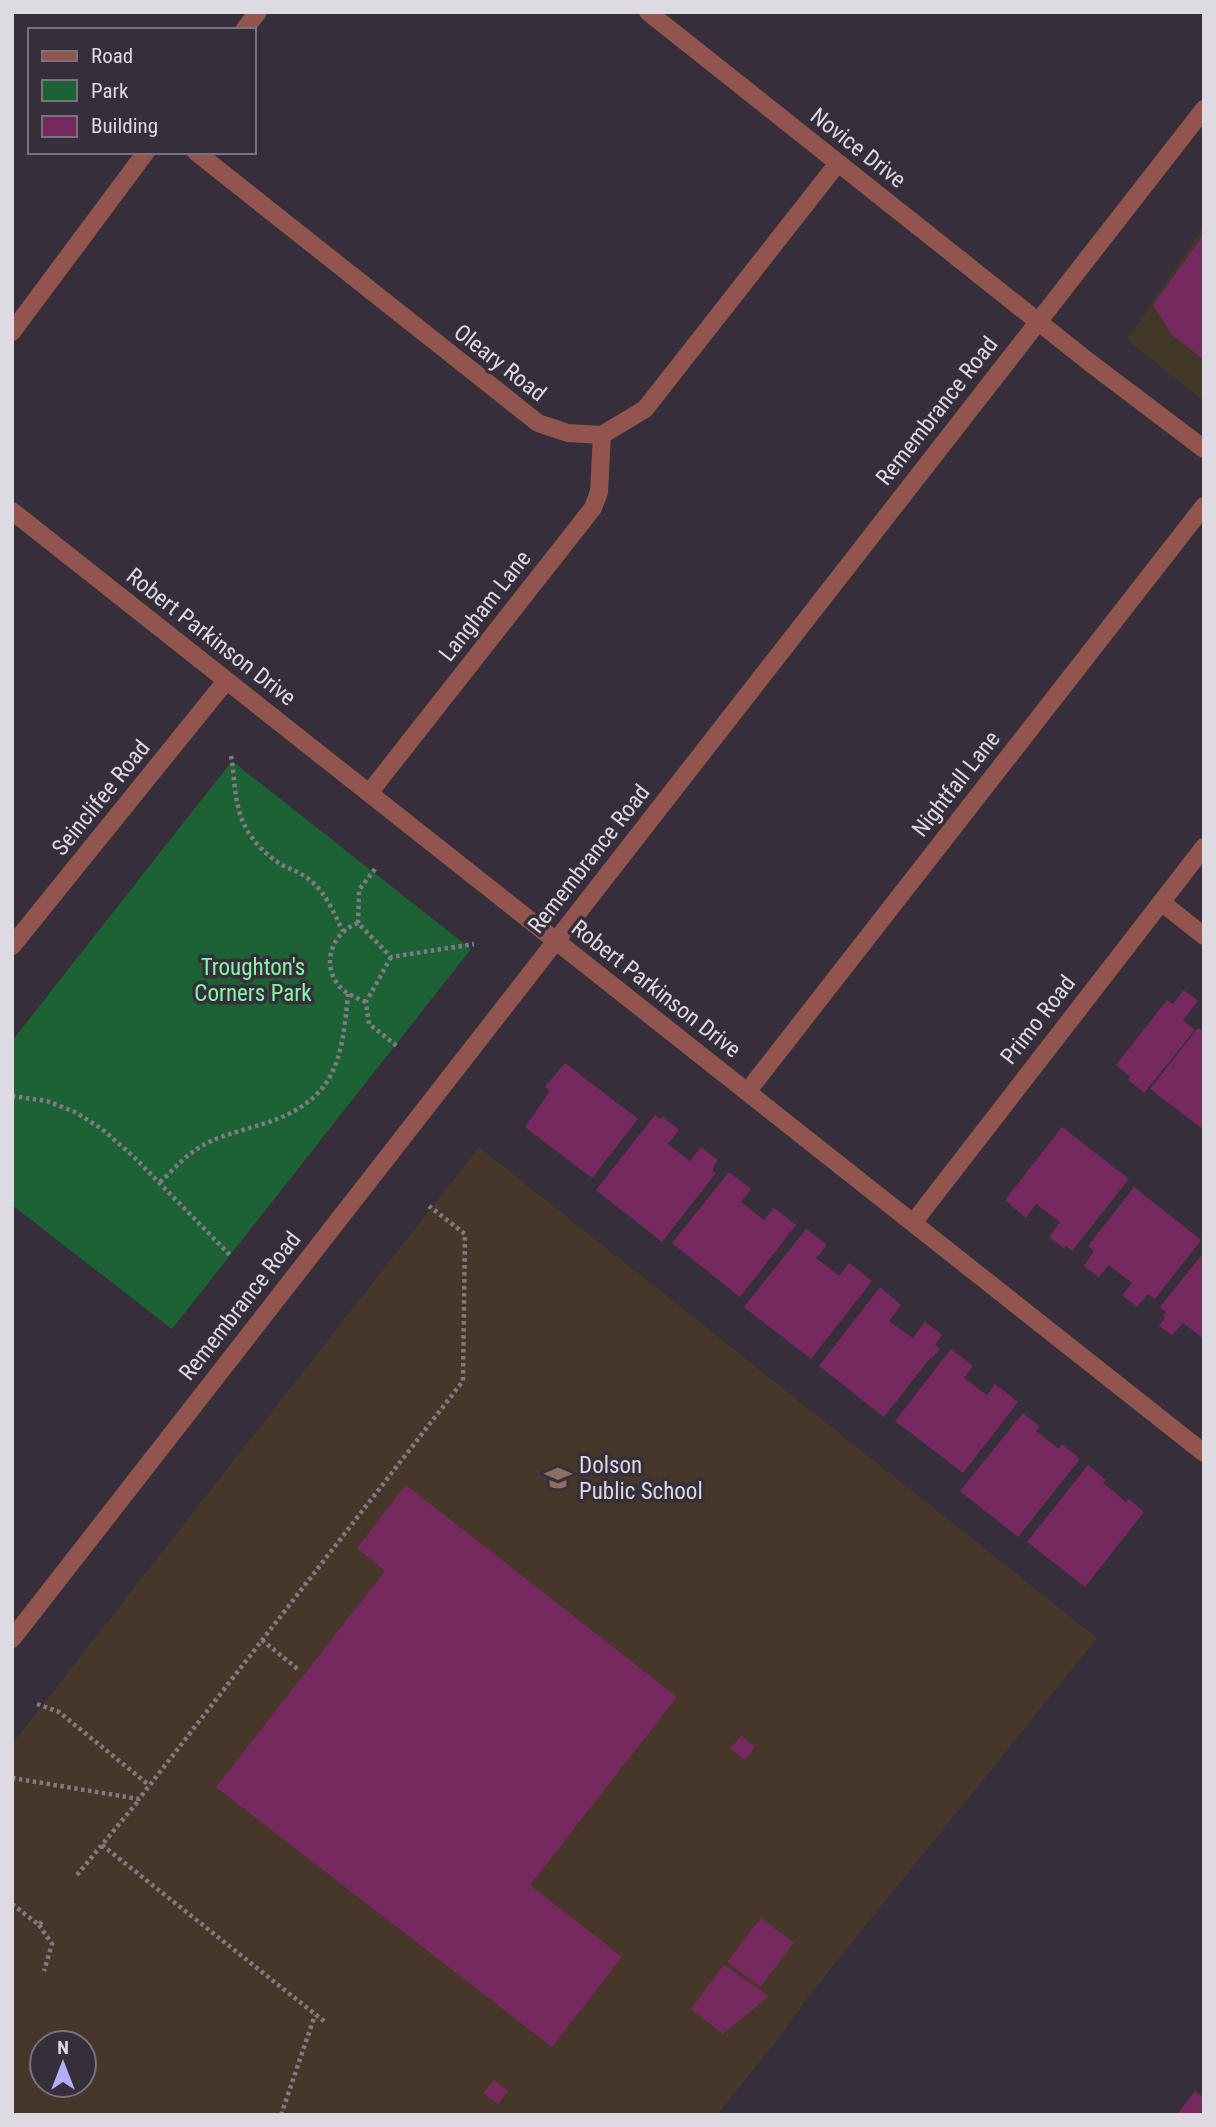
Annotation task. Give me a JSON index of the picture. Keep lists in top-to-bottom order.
{
  "streets": {
    "street": [
      "Novice Drive",
      "Oleary Road",
      "Remembrance Road",
      "Langham Lane",
      "Robert Parkinson Drive",
      "Nightfall Lane",
      "Seinclifee Road",
      "Primo Road"
    ]
  },
  "crossings": [
    ["Novice Drive", "Remembrance Road"],
    ["Oleary Road", "Langham Lane"],
    ["Remembrance Road", "Robert Parkinson Drive"],
    ["Langham Lane", "Robert Parkinson Drive"],
    ["Robert Parkinson Drive", "Nightfall Lane"],
    ["Robert Parkinson Drive", "Seinclifee Road"],
    ["Robert Parkinson Drive", "Primo Road"]
  ],
  "parks": ["Troughton's Corners Park"],
  "places": {
    "school or university": ["Dolson Public School"]
  },
  "legend": ["Road", "Park", "Building"],
  "north": "top"
}
